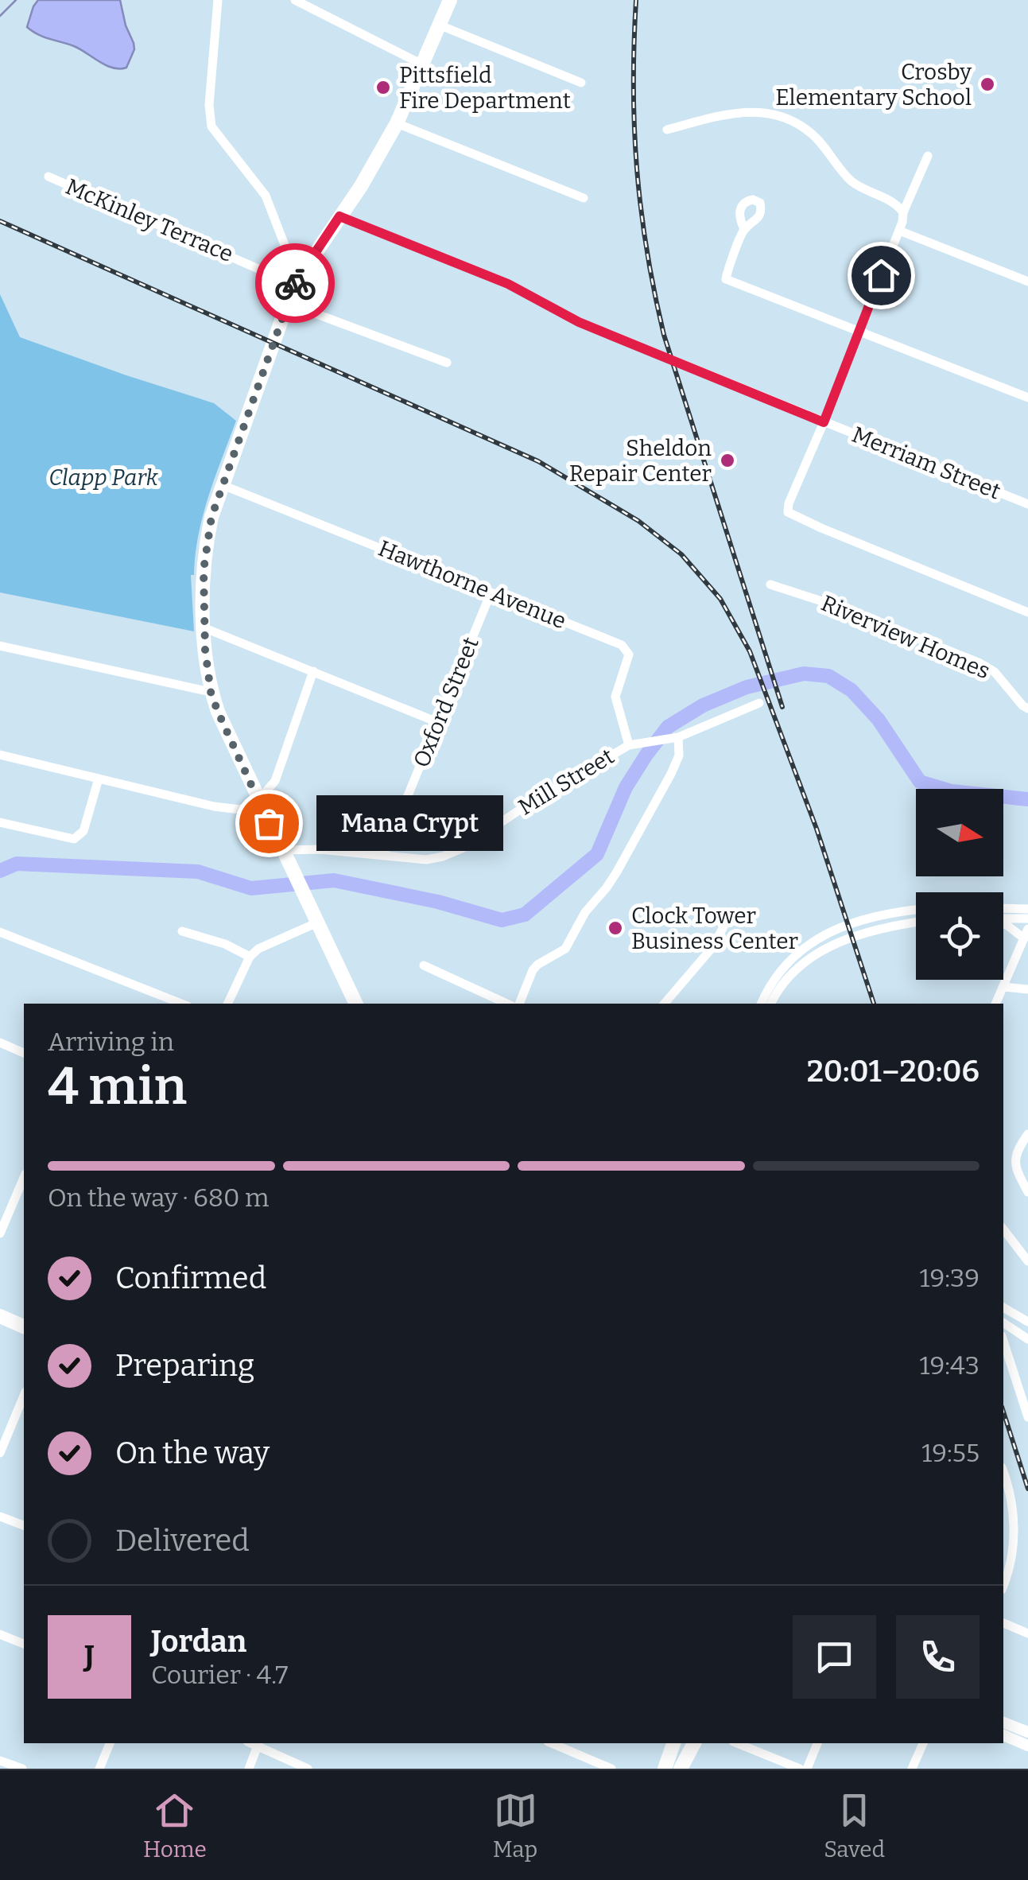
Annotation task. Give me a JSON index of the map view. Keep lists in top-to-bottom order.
{
  "streets": {
    "street": [
      "McKinley Terrace",
      "Merriam Street",
      "Hawthorne Avenue",
      "Riverview Homes",
      "Oxford Street",
      "Mill Street"
    ]
  },
  "crossings": [
    ["Hawthorne Avenue", "Oxford Street"],
    ["Hawthorne Avenue", "Mill Street"],
    ["Oxford Street", "Mill Street"]
  ],
  "parks": ["Clapp Park"],
  "places": [
    "Crosby Elementary School",
    "Pittsfield Fire Department",
    "Sheldon Repair Center",
    "Mana Crypt",
    "Clock Tower Business Center"
  ],
  "north": "right",
  "page": {
    "bubble": "Mana Crypt",
    "heading": ["4 min", "Arriving in", "20:01–20:06"],
    "panel": ["Jordan", "Courier · 4.7"],
    "bar": "On the way · 680 m",
    "list": [
      ["Confirmed", "19:39"],
      ["Preparing", "19:43"],
      ["On the way", "19:55"],
      "Delivered"
    ],
    "round": "J",
    "tabs": ["Home", "Map", "Saved"]
  }
}
